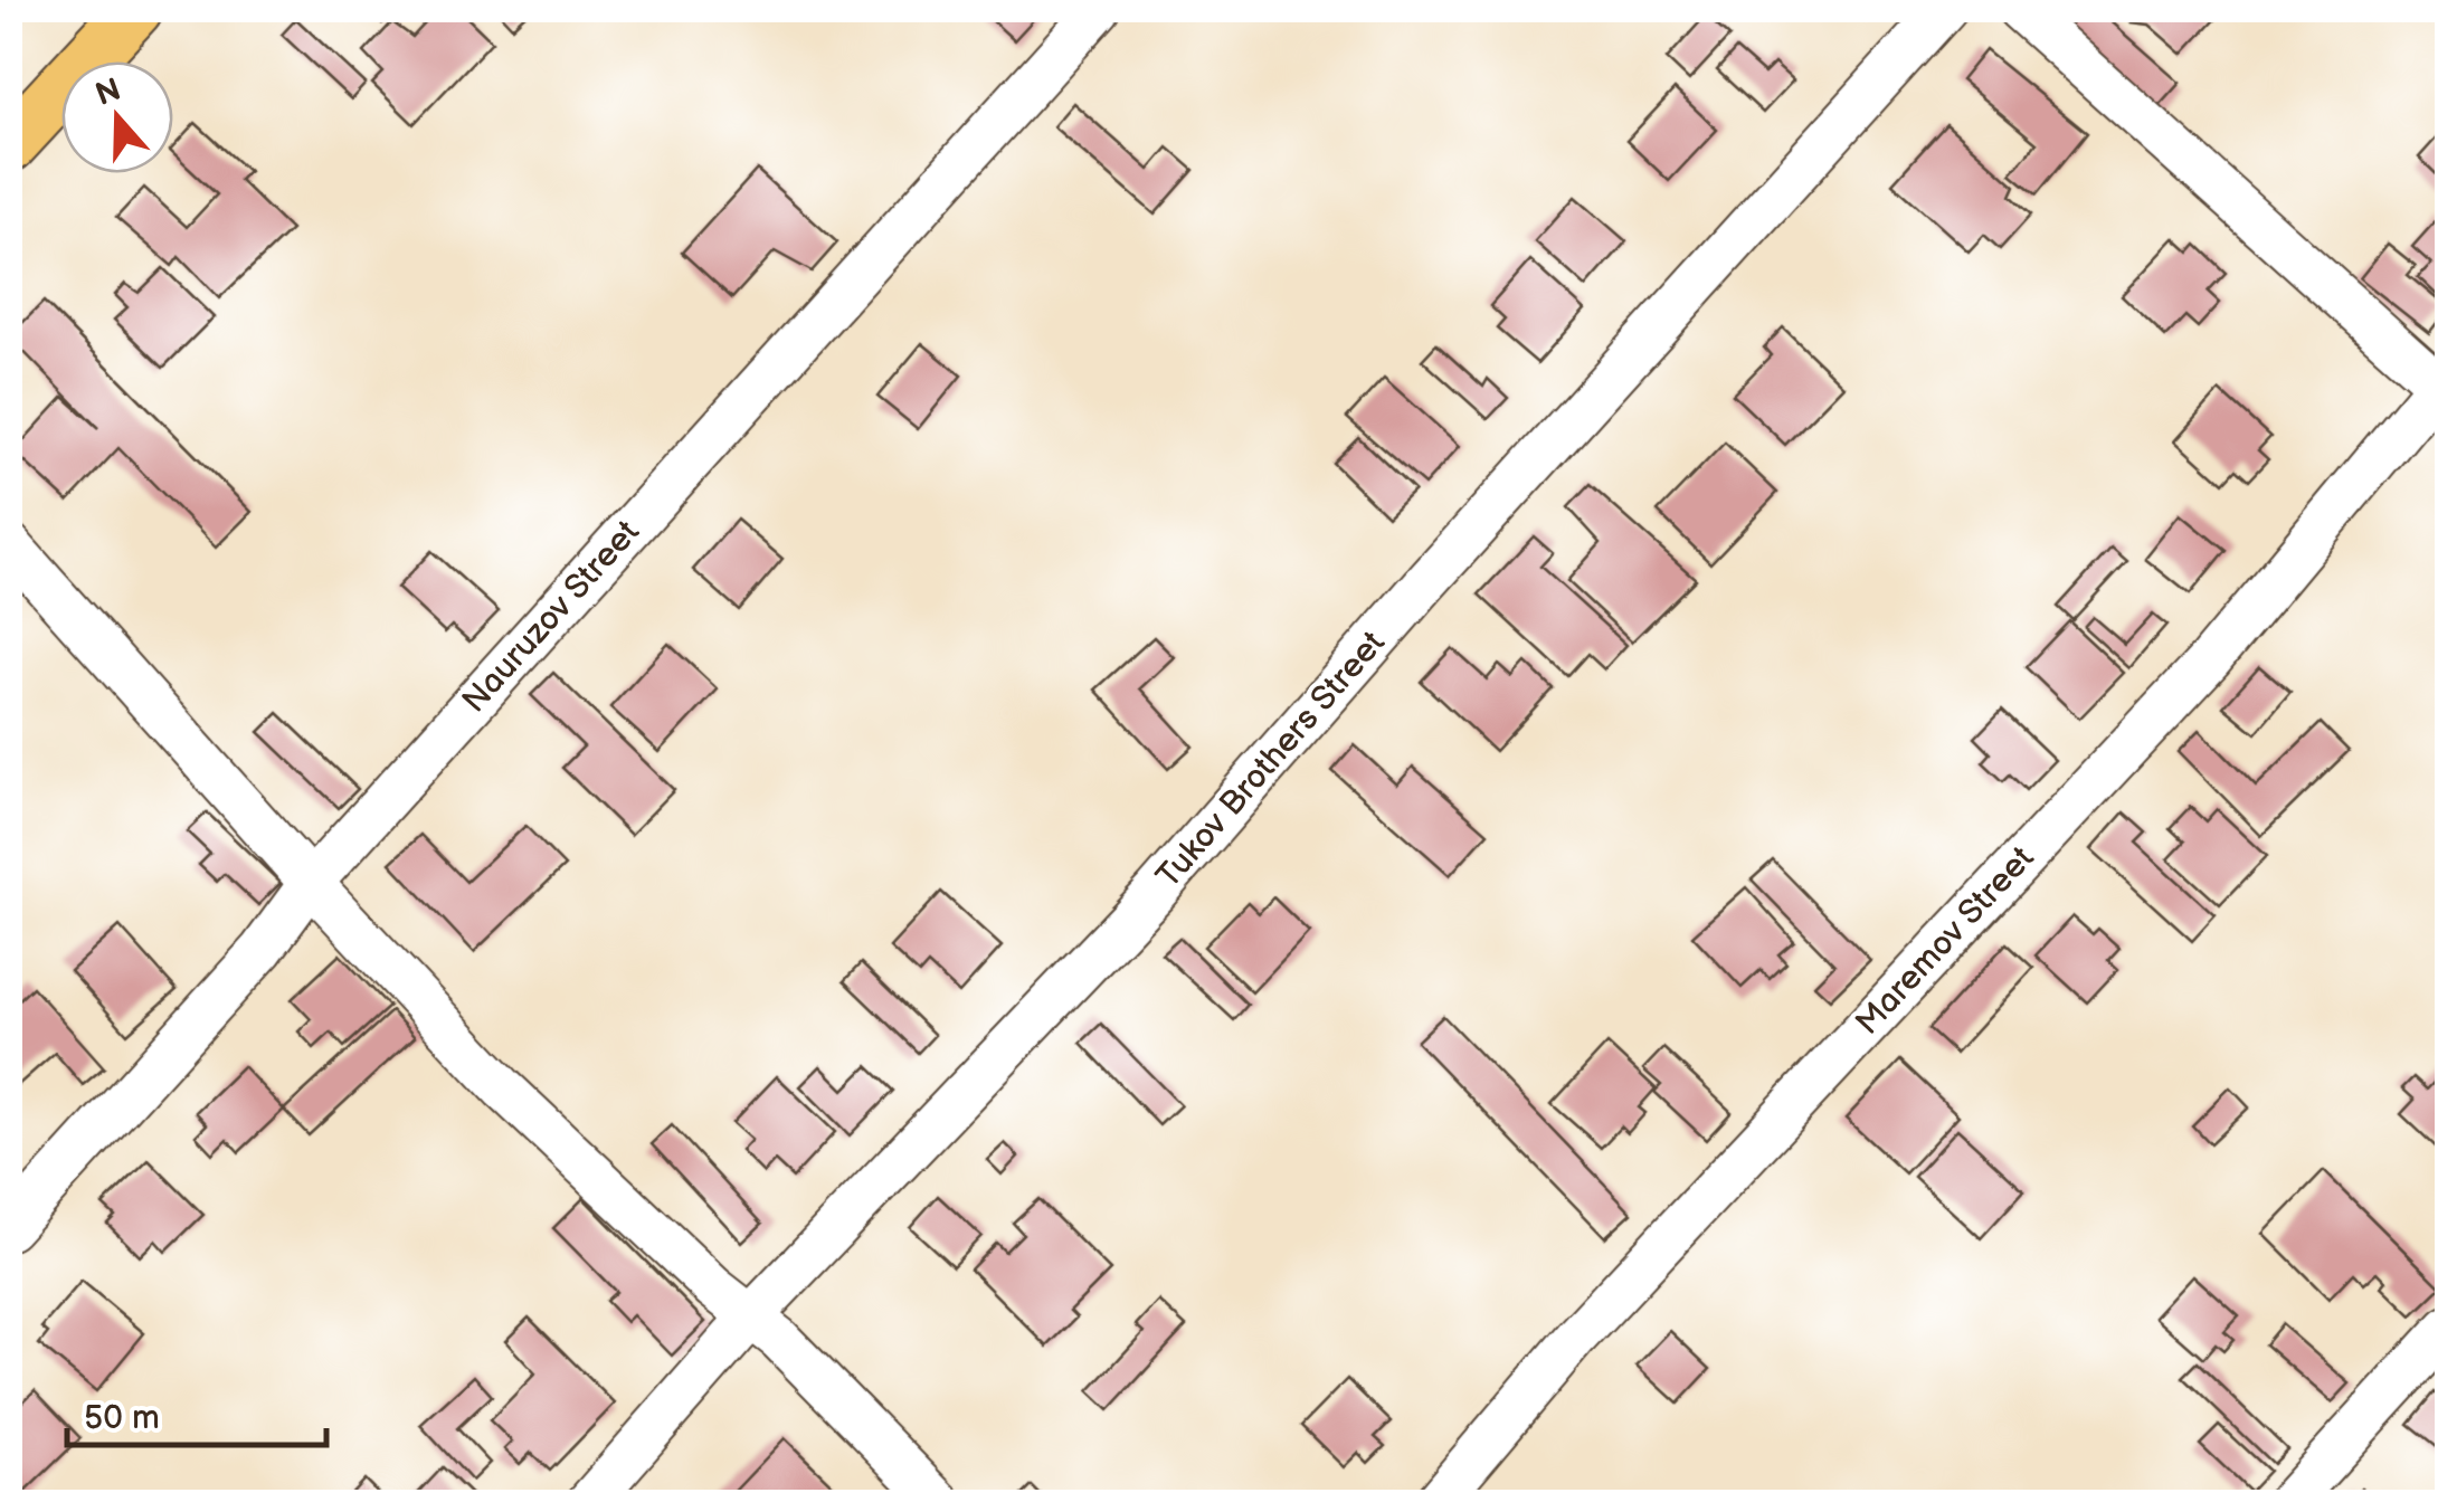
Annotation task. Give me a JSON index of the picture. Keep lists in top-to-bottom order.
{
  "streets": {
    "street": ["Nauruzov Street", "Tukov Brothers Street", "Maremov Street"]
  },
  "scale_bar": "50 m",
  "north": "top"
}
